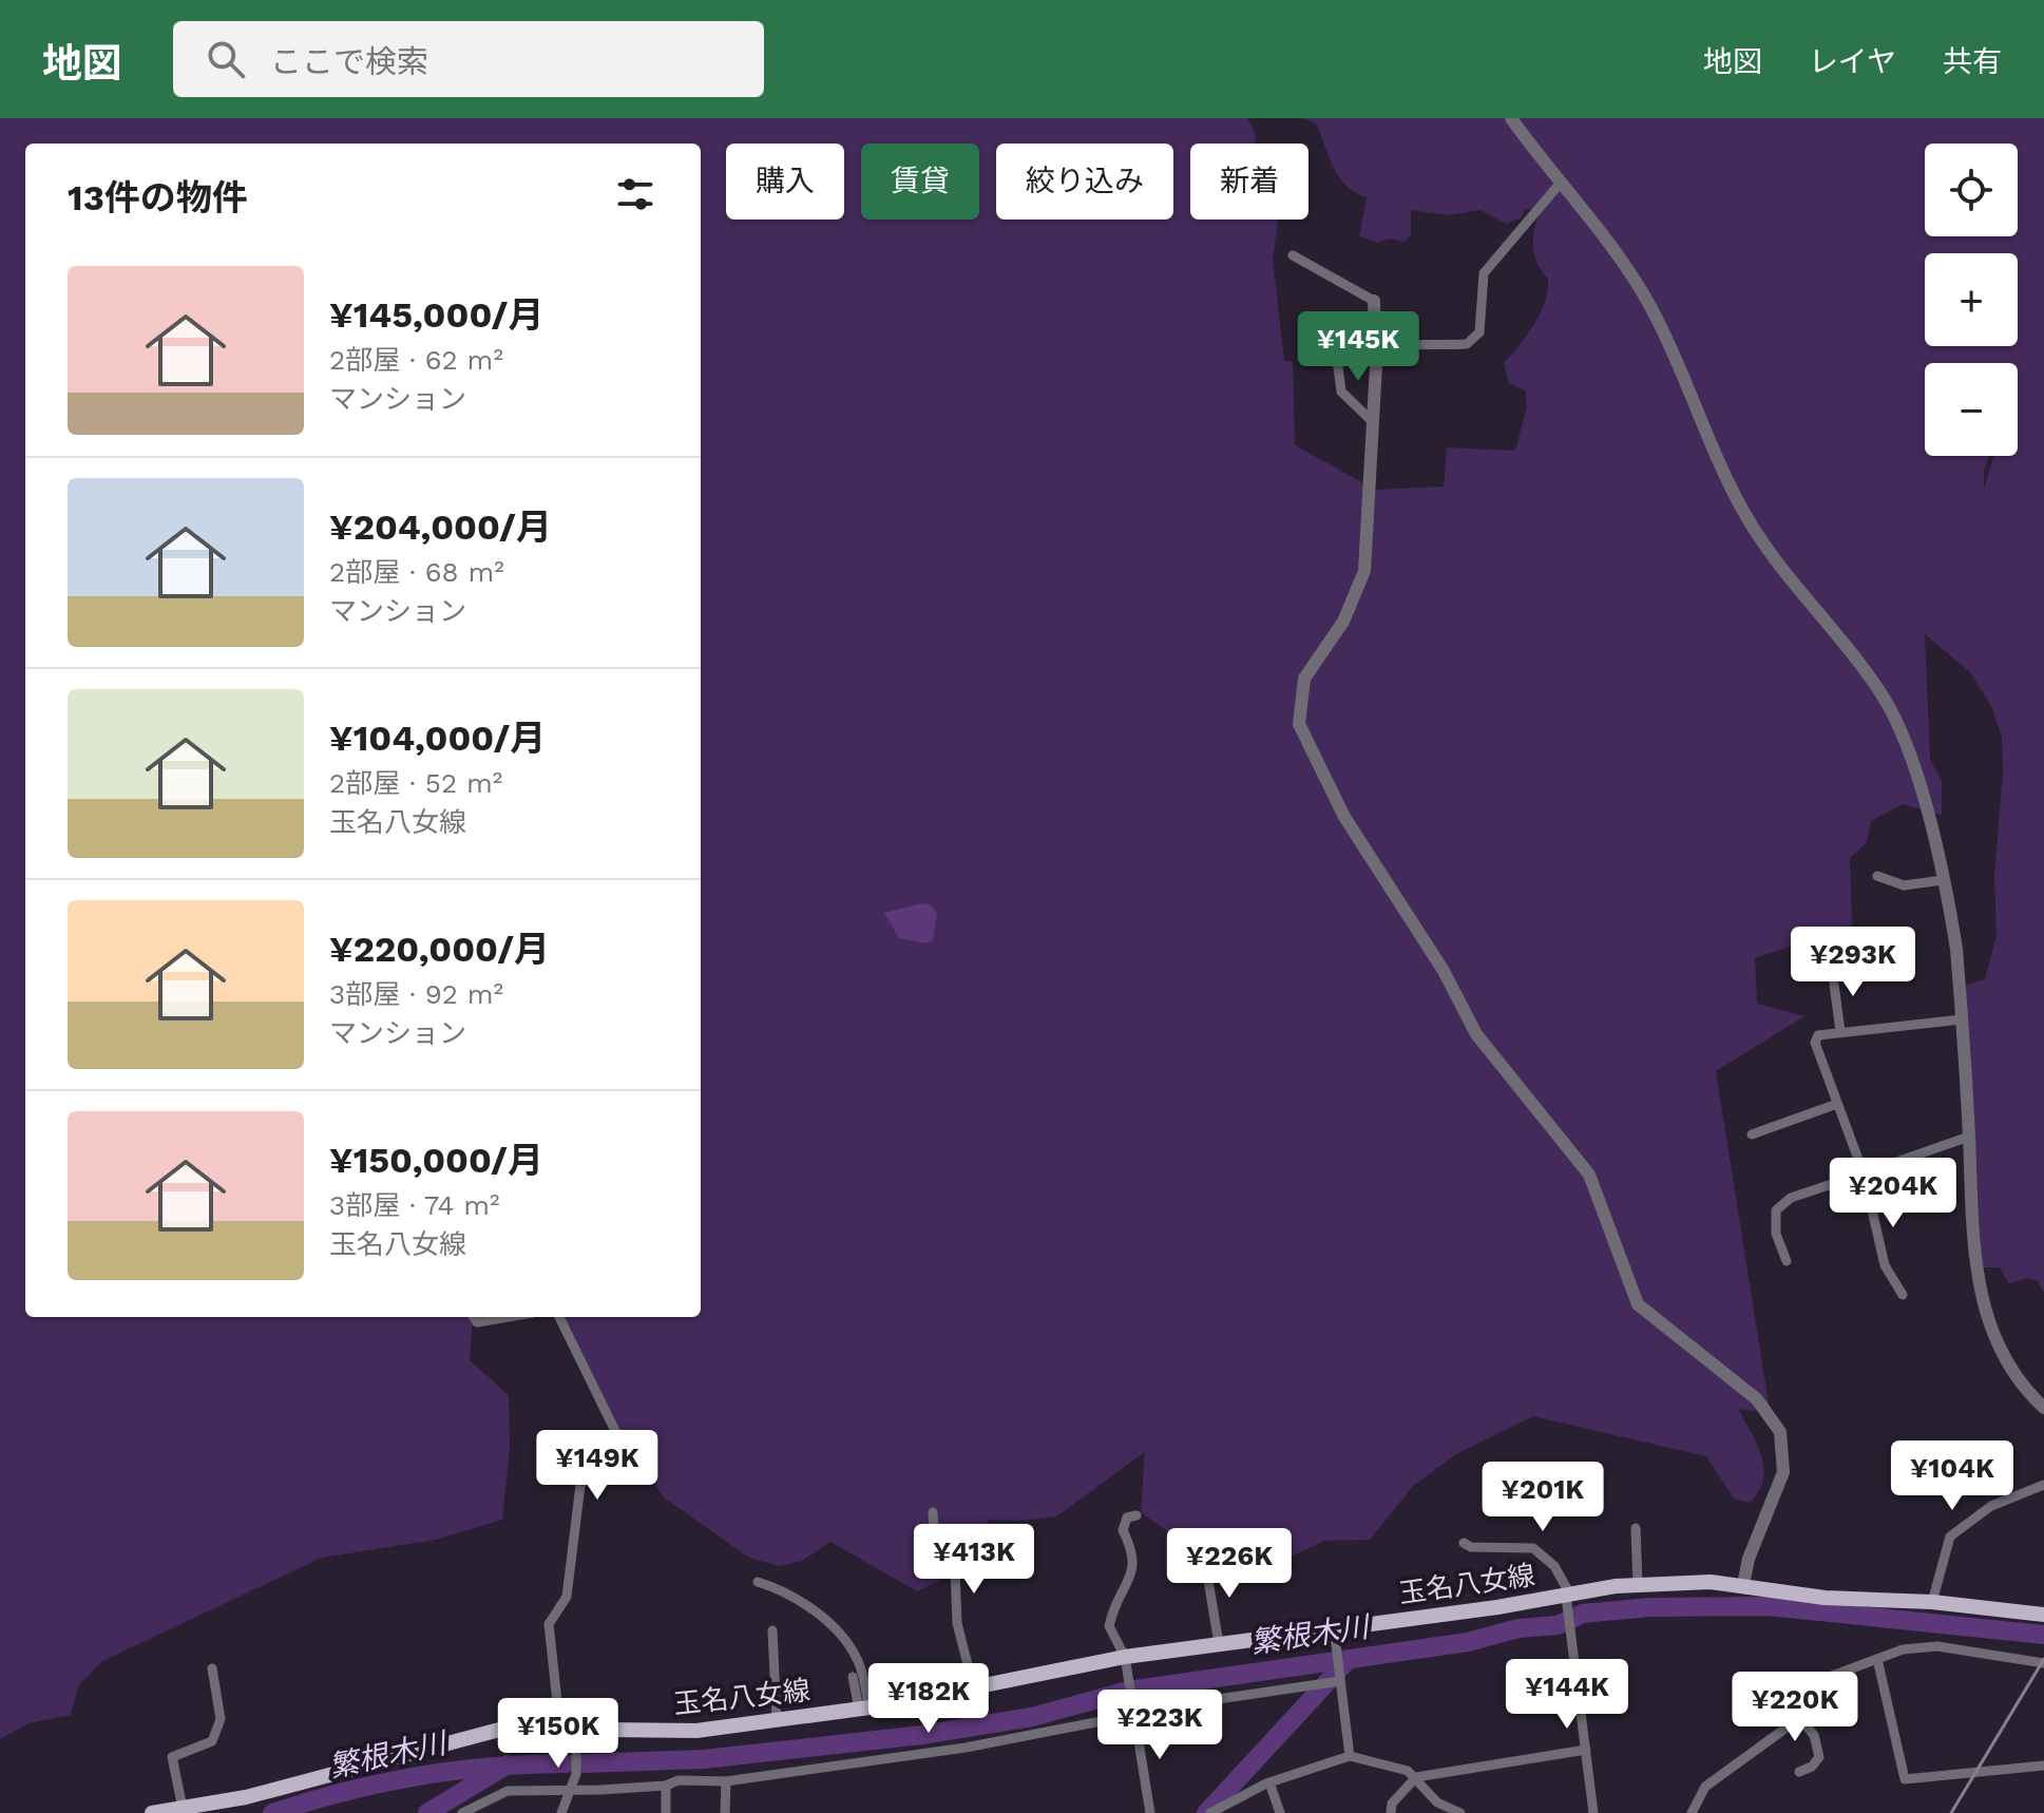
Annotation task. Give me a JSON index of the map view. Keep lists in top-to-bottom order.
{
  "streets": {
    "main road": ["玉名八女線"]
  },
  "water": ["繁根木川"],
  "page": {
    "header": "地図",
    "search": "ここで検索",
    "nav": ["地図", "レイヤ", "共有"],
    "map_buttons": ["+", "−"],
    "chip": [
      "購入",
      "賃貸",
      "絞り込み",
      "新着"
    ],
    "heading": "13件の物件",
    "list": [
      {
        "name": "¥145,000/月",
        "note": "2部屋 · 62 m² · マンション"
      },
      {
        "name": "¥204,000/月",
        "note": "2部屋 · 68 m² · マンション"
      },
      {
        "name": "¥104,000/月",
        "note": "2部屋 · 52 m² · 玉名八女線"
      },
      {
        "name": "¥220,000/月",
        "note": "3部屋 · 92 m² · マンション"
      },
      {
        "name": "¥150,000/月",
        "note": "3部屋 · 74 m² · 玉名八女線"
      }
    ],
    "price": [
      "¥145K",
      "¥293K",
      "¥204K",
      "¥149K",
      "¥104K",
      "¥201K",
      "¥413K",
      "¥226K",
      "¥144K",
      "¥182K",
      "¥220K",
      "¥223K",
      "¥150K"
    ]
  }
}
